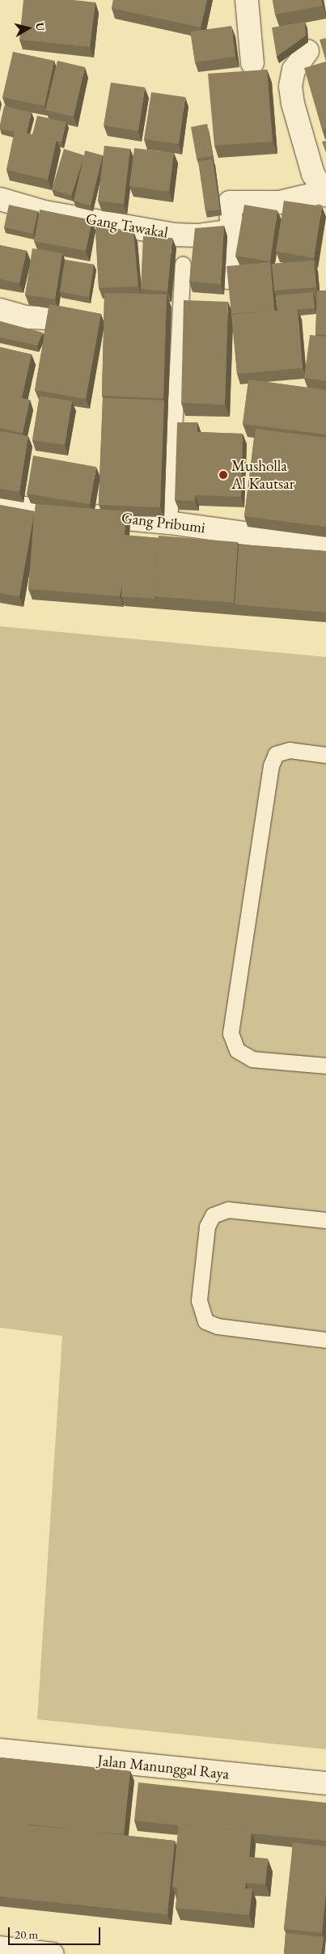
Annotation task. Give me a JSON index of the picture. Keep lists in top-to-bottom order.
{
  "streets": {
    "street": ["Gang Tawakal", "Gang Pribumi", "Jalan Manunggal Raya"]
  },
  "places": ["Musholla Al Kautsar"],
  "scale_bar": "20 m",
  "north": "right"
}
